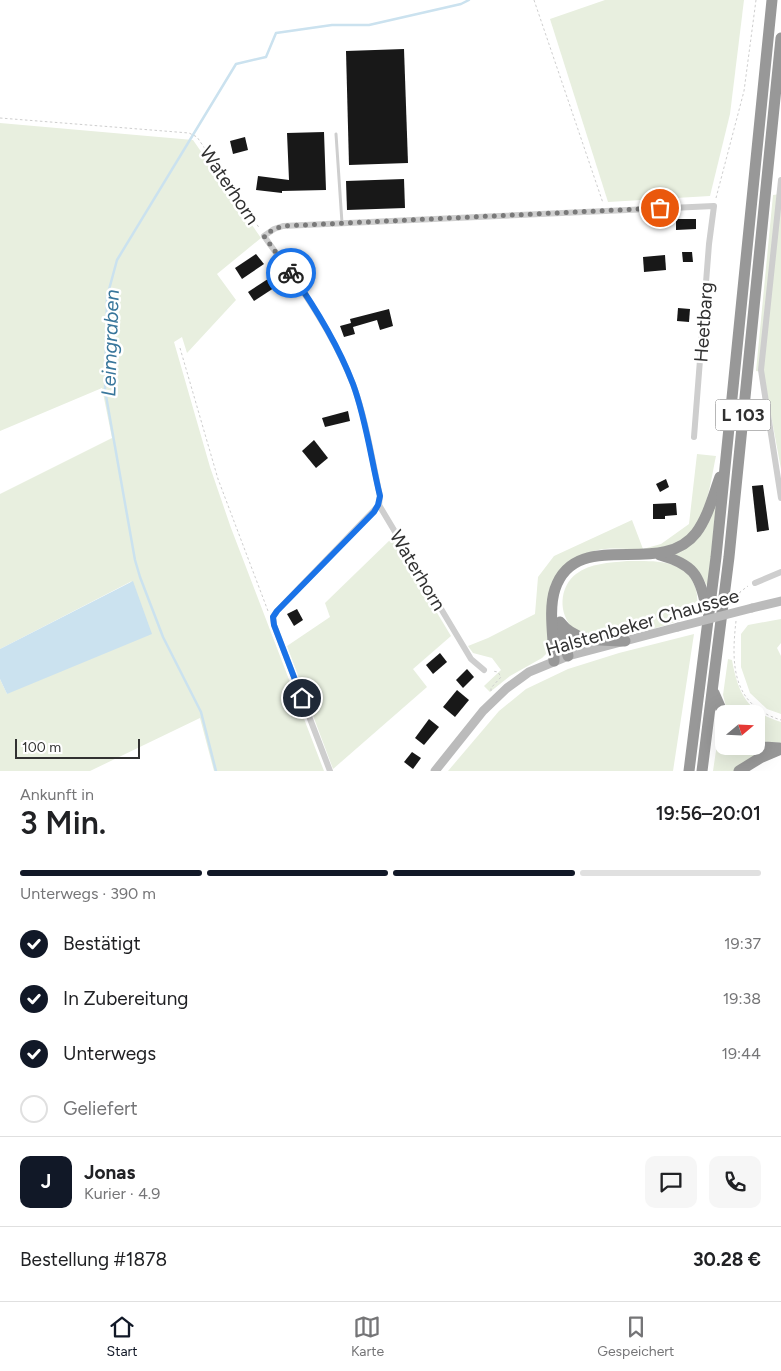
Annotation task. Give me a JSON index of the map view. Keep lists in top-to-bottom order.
{
  "streets": {
    "highway": ["L 103"],
    "main road": ["Halstenbeker Chaussee"],
    "street": ["Waterhorn", "Heetbarg"]
  },
  "crossings": [
    ["L 103", "Halstenbeker Chaussee"]
  ],
  "water": ["Leimgraben"],
  "scale_bar": "100 m",
  "north": "right",
  "page": {
    "scale": "100 m",
    "heading": ["3 Min.", "Ankunft in", "19:56–20:01"],
    "panel": [
      "Jonas",
      "Kurier · 4.9",
      "Bestellung #1878",
      "30.28 €"
    ],
    "bar": "Unterwegs · 390 m",
    "list": [
      ["Bestätigt", "19:37"],
      ["In Zubereitung", "19:38"],
      ["Unterwegs", "19:44"],
      "Geliefert"
    ],
    "round": "J",
    "tabs": ["Start", "Karte", "Gespeichert"]
  }
}
